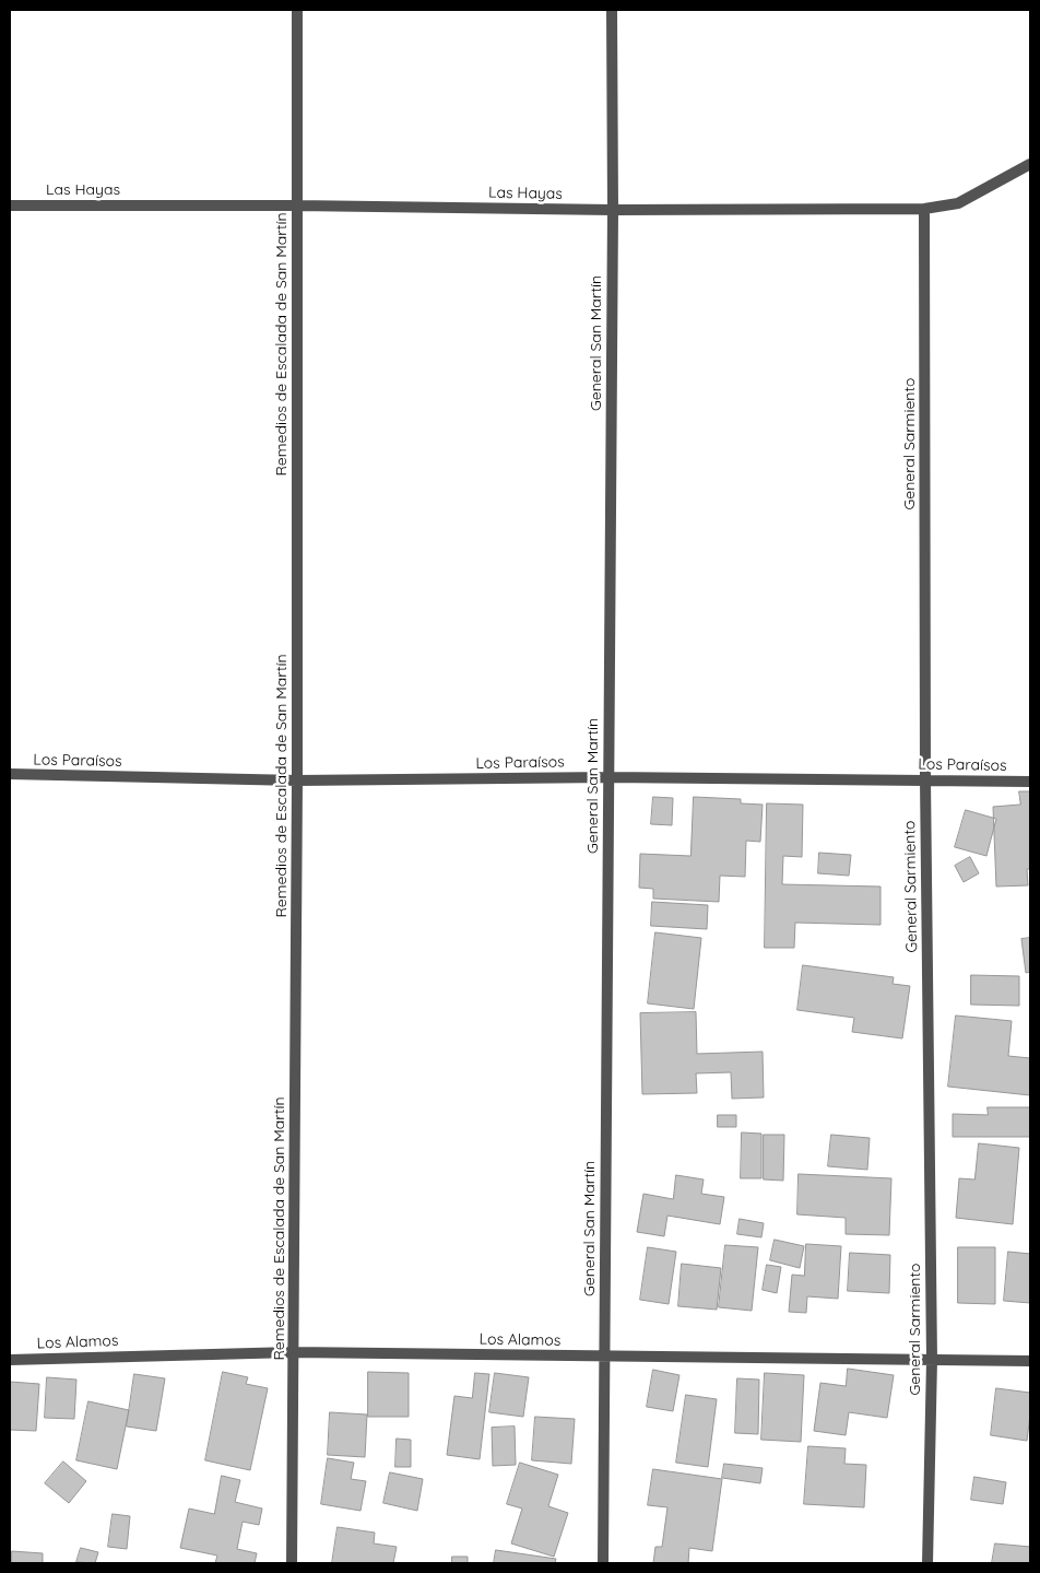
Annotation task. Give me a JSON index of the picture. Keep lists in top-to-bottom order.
{
  "streets": {
    "street": [
      "Las Hayas",
      "General San Martín",
      "Remedios de Escalada de San Martín",
      "General Sarmiento",
      "Los Paraísos",
      "Los Alamos"
    ]
  },
  "crossings": [
    ["Las Hayas", "General San Martín"],
    ["Las Hayas", "Remedios de Escalada de San Martín"],
    ["Las Hayas", "General Sarmiento"],
    ["General San Martín", "Los Paraísos"],
    ["General San Martín", "Los Alamos"],
    ["Remedios de Escalada de San Martín", "Los Paraísos"],
    ["Remedios de Escalada de San Martín", "Los Alamos"],
    ["General Sarmiento", "Los Paraísos"],
    ["General Sarmiento", "Los Alamos"]
  ]
}
